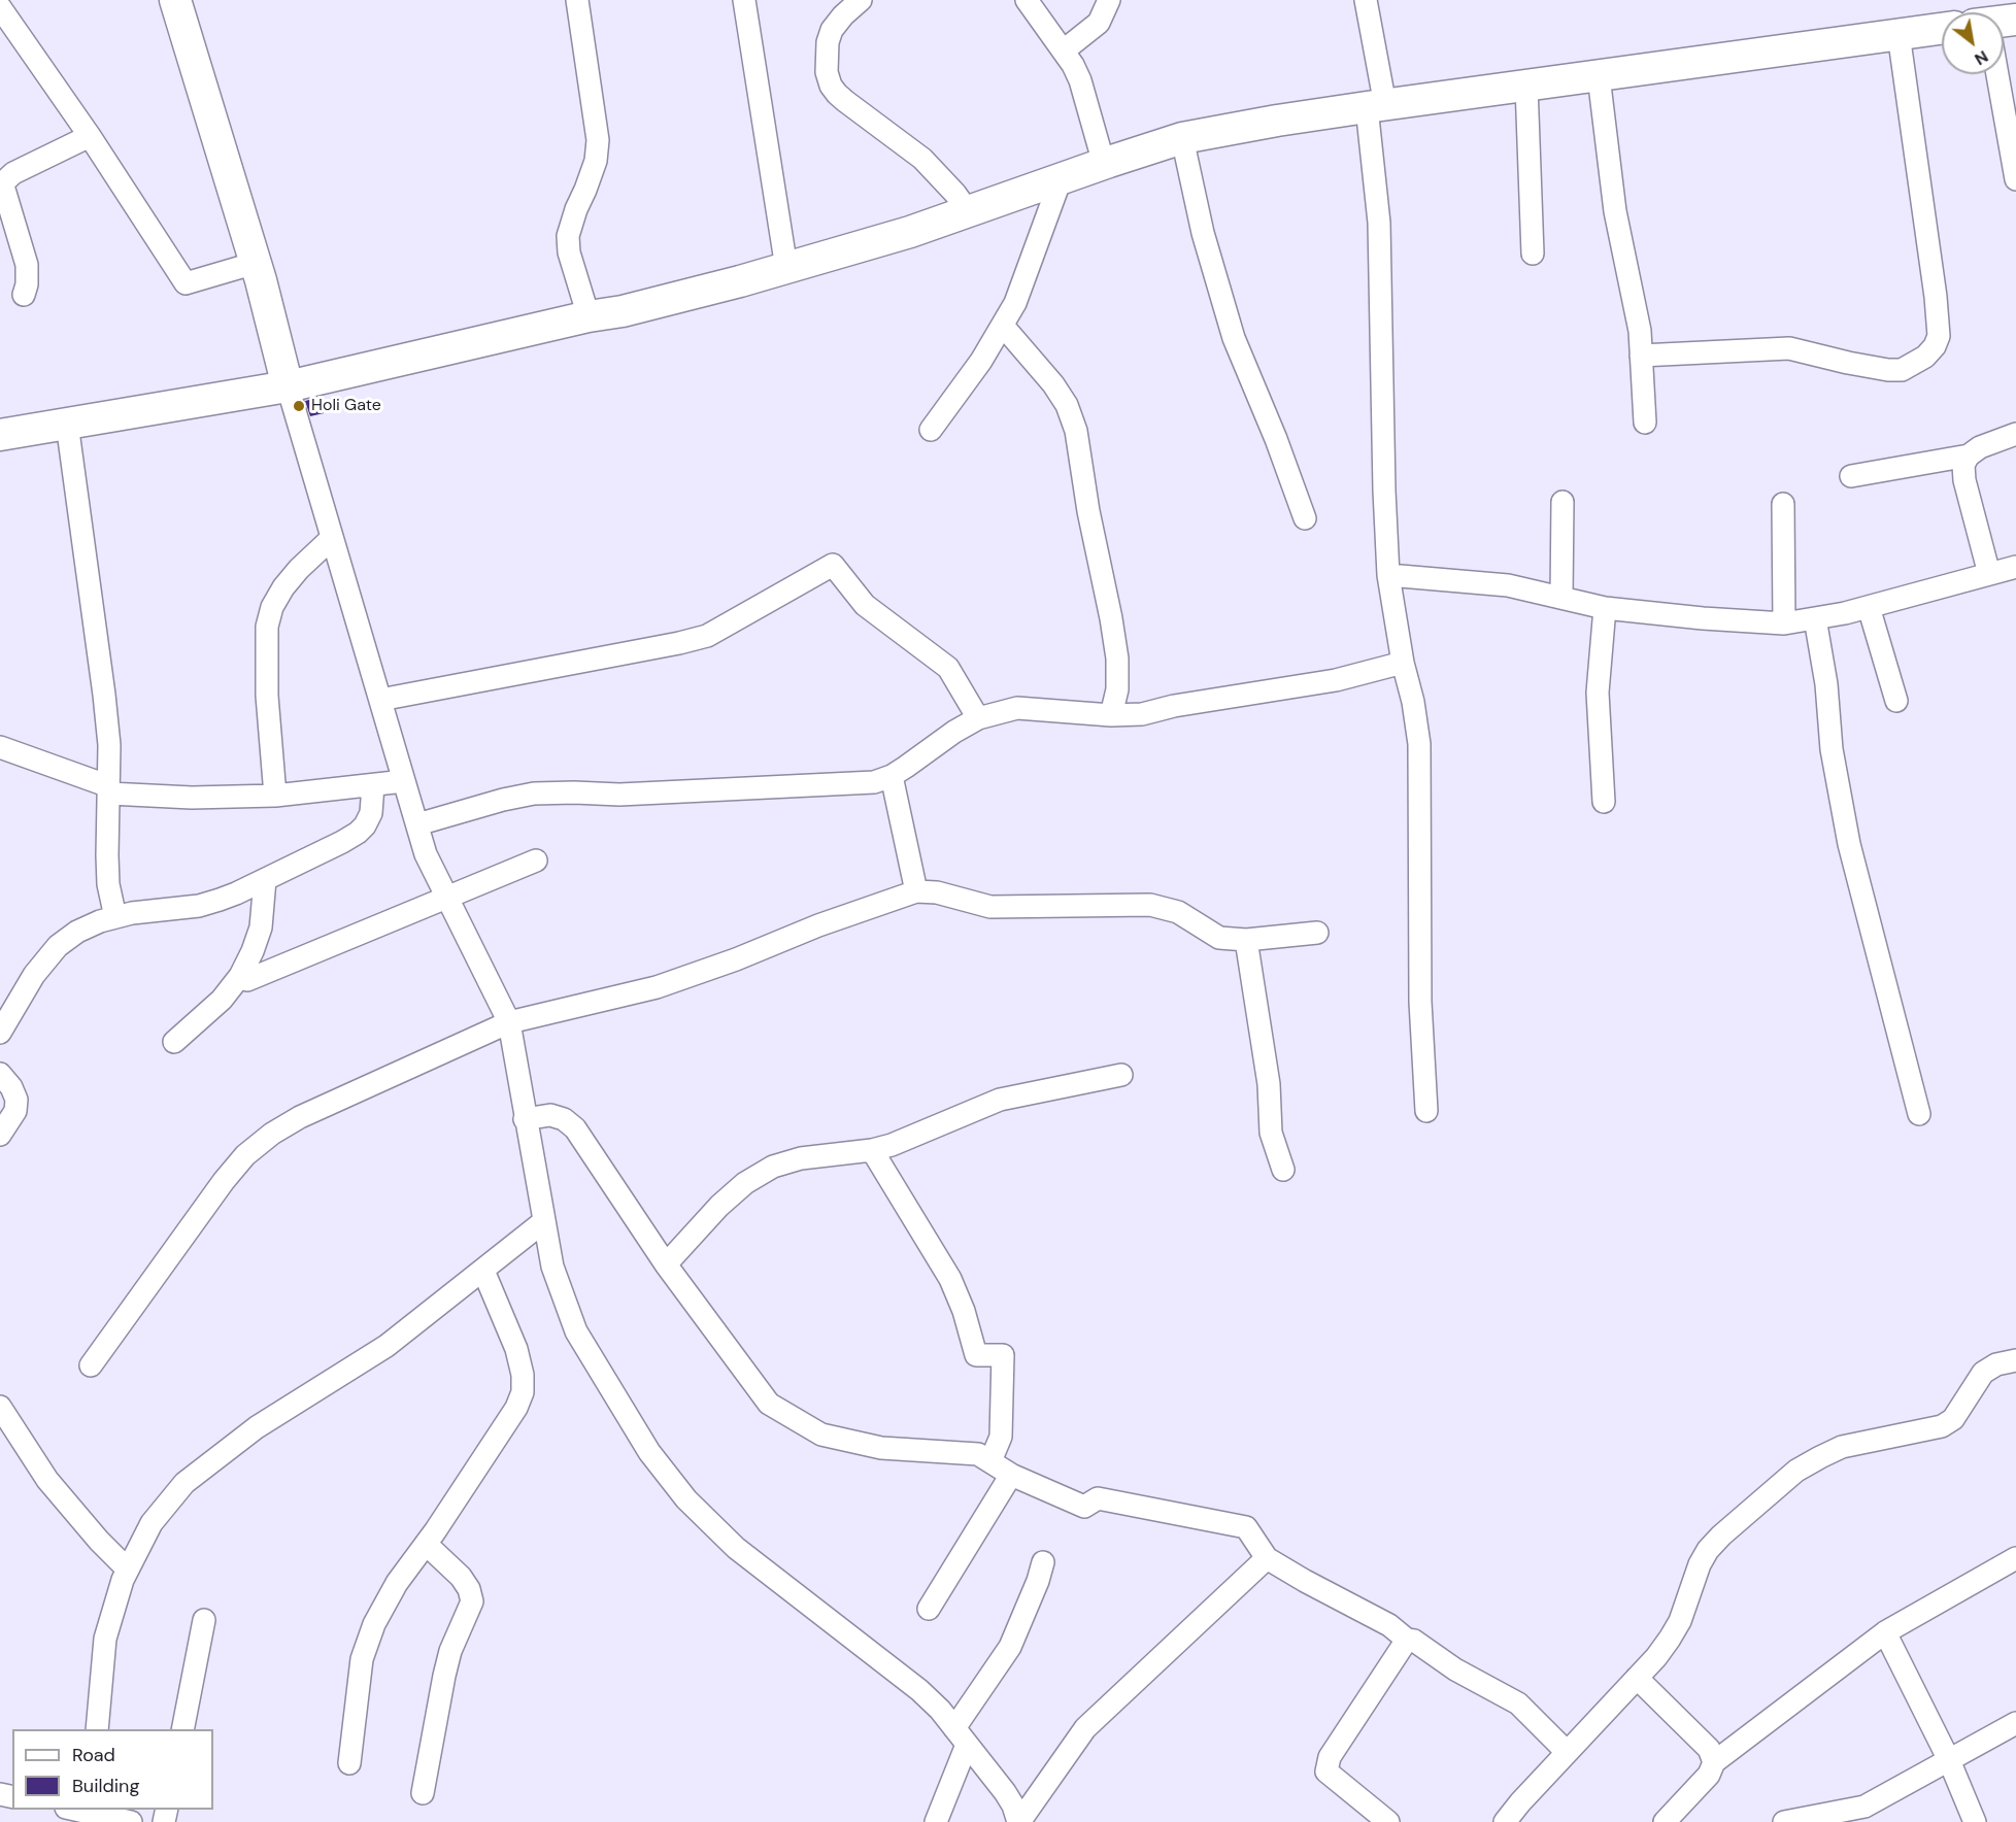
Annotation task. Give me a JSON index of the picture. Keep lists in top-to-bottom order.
{
  "places": ["Holi Gate"],
  "legend": ["Road", "Building"],
  "north": "bottom right"
}
